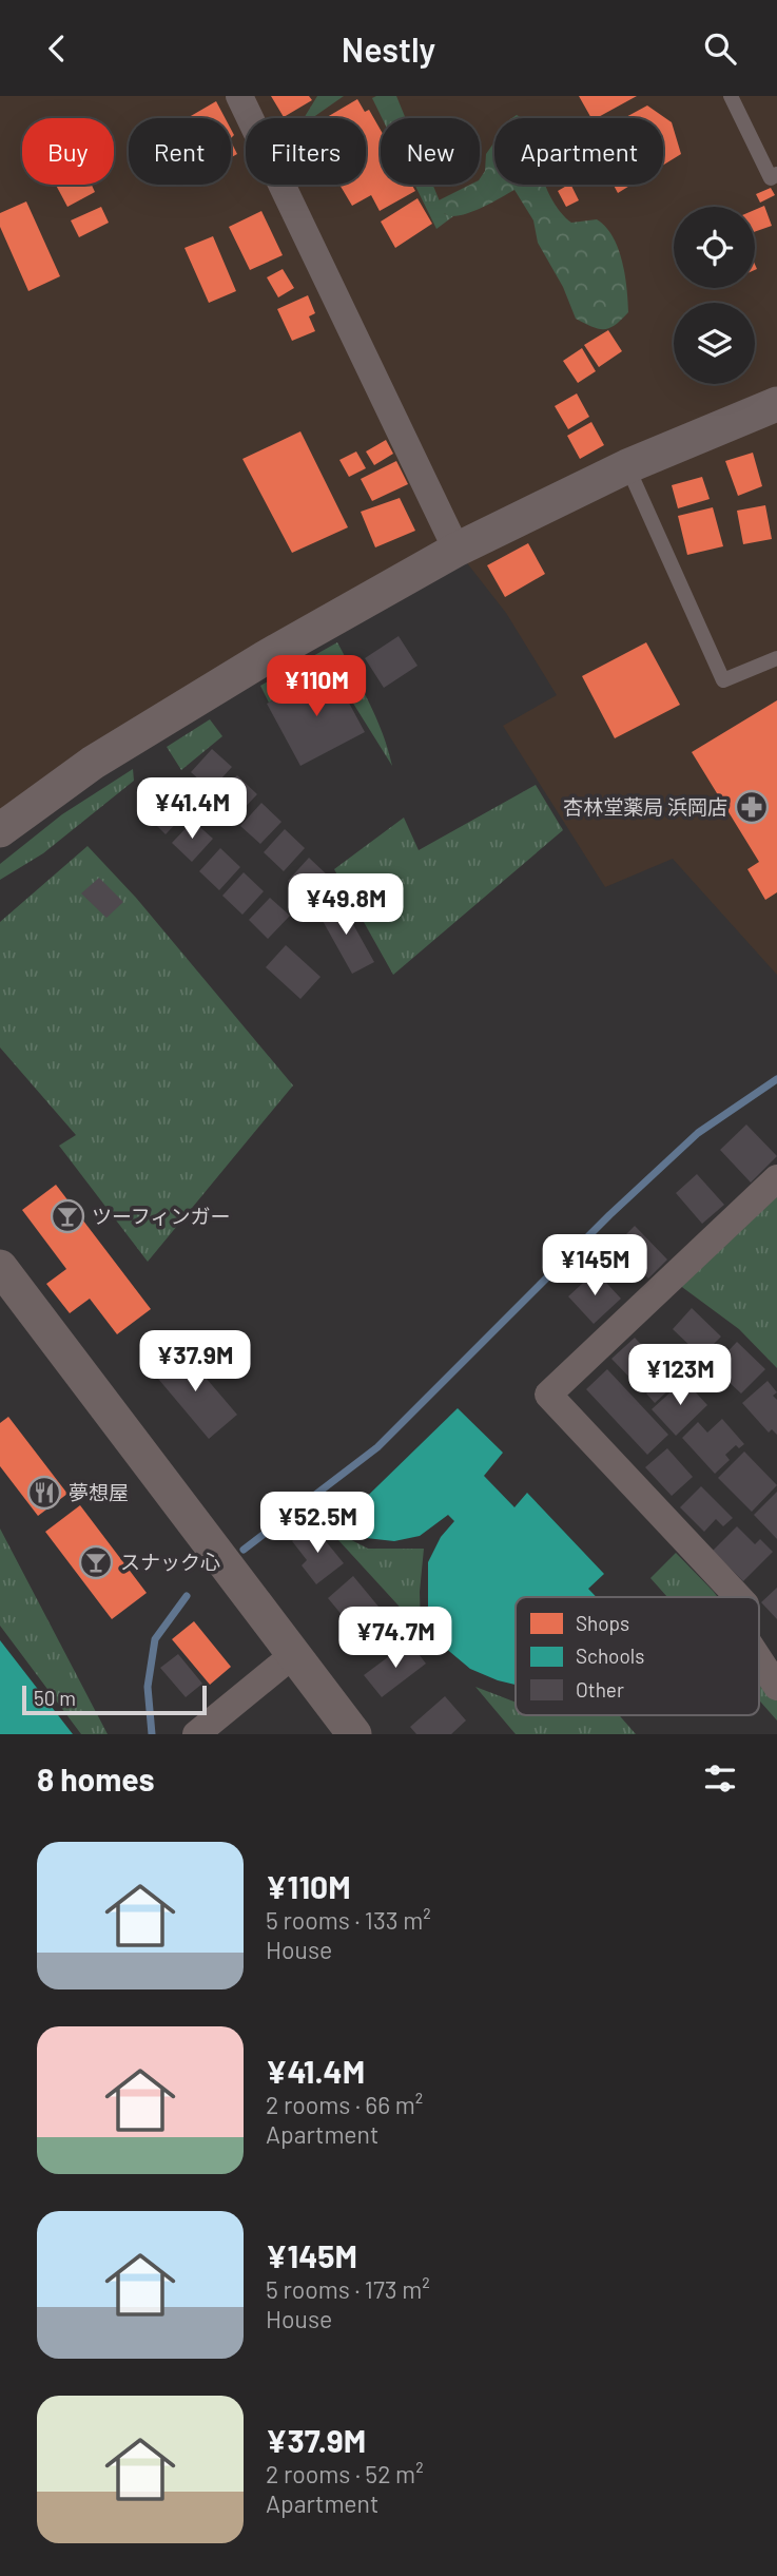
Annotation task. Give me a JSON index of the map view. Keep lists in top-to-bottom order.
{
  "places": {
    "pharmacy": ["杏林堂薬局 浜岡店"],
    "bar": ["ツーフィンガー", "スナック心"],
    "restaurant": ["夢想屋"]
  },
  "legend": ["Shops", "Schools", "Other"],
  "scale_bar": "50 m",
  "page": {
    "header": "Nestly",
    "chip": [
      "Buy",
      "Rent",
      "Filters",
      "New",
      "Apartment"
    ],
    "price": [
      "¥110M",
      "¥41.4M",
      "¥49.8M",
      "¥145M",
      "¥37.9M",
      "¥123M",
      "¥52.5M",
      "¥74.7M"
    ],
    "scale": "50 m",
    "heading": "8 homes",
    "list": [
      {
        "name": "¥110M",
        "note": "5 rooms · 133 m² · House"
      },
      {
        "name": "¥41.4M",
        "note": "2 rooms · 66 m² · Apartment"
      },
      {
        "name": "¥145M",
        "note": "5 rooms · 173 m² · House"
      },
      {
        "name": "¥37.9M",
        "note": "2 rooms · 52 m² · Apartment"
      }
    ]
  }
}
